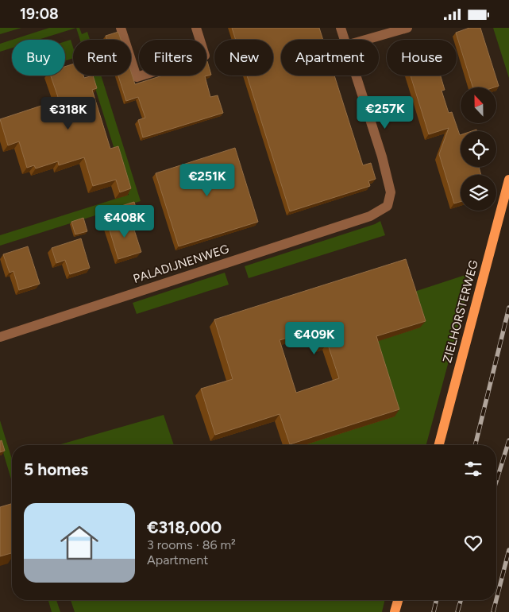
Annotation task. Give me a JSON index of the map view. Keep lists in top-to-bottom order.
{
  "streets": {
    "main road": ["ZIELHORSTERWEG"],
    "street": ["PALADIJNENWEG"]
  },
  "north": "top",
  "page": {
    "status": "19:08",
    "chip": [
      "Buy",
      "Rent",
      "Filters",
      "New",
      "Apartment",
      "House"
    ],
    "price": [
      "€257K",
      "€318K",
      "€251K",
      "€408K",
      "€409K"
    ],
    "heading": "5 homes",
    "list": [
      {
        "name": "€318,000",
        "note": "3 rooms · 86 m² · Apartment"
      }
    ]
  }
}
